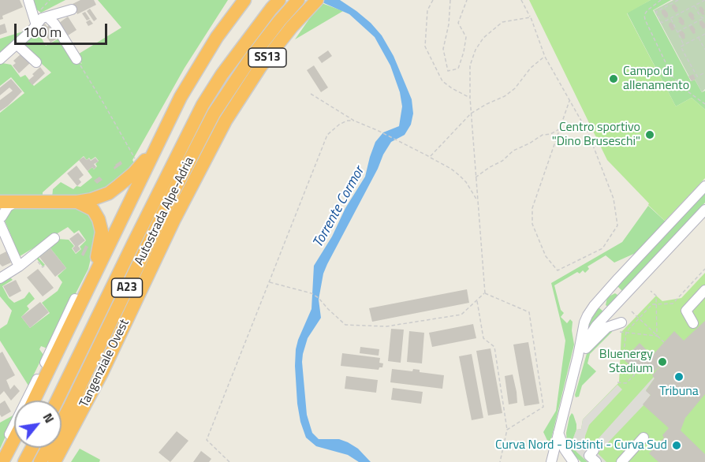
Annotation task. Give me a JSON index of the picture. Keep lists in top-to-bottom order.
{
  "streets": {
    "highway": [
      "SS13",
      "Autostrada Alpe-Adria",
      "A23",
      "Tangenziale Ovest"
    ]
  },
  "water": ["Torrente Cormor"],
  "places": [
    "Campo di allenamento",
    "Centro sportivo \"Dino Bruseschi\"",
    "Bluenergy Stadium",
    "Tribuna",
    "Curva Nord - Distinti - Curva Sud"
  ],
  "scale_bar": "100 m",
  "north": "top right"
}
